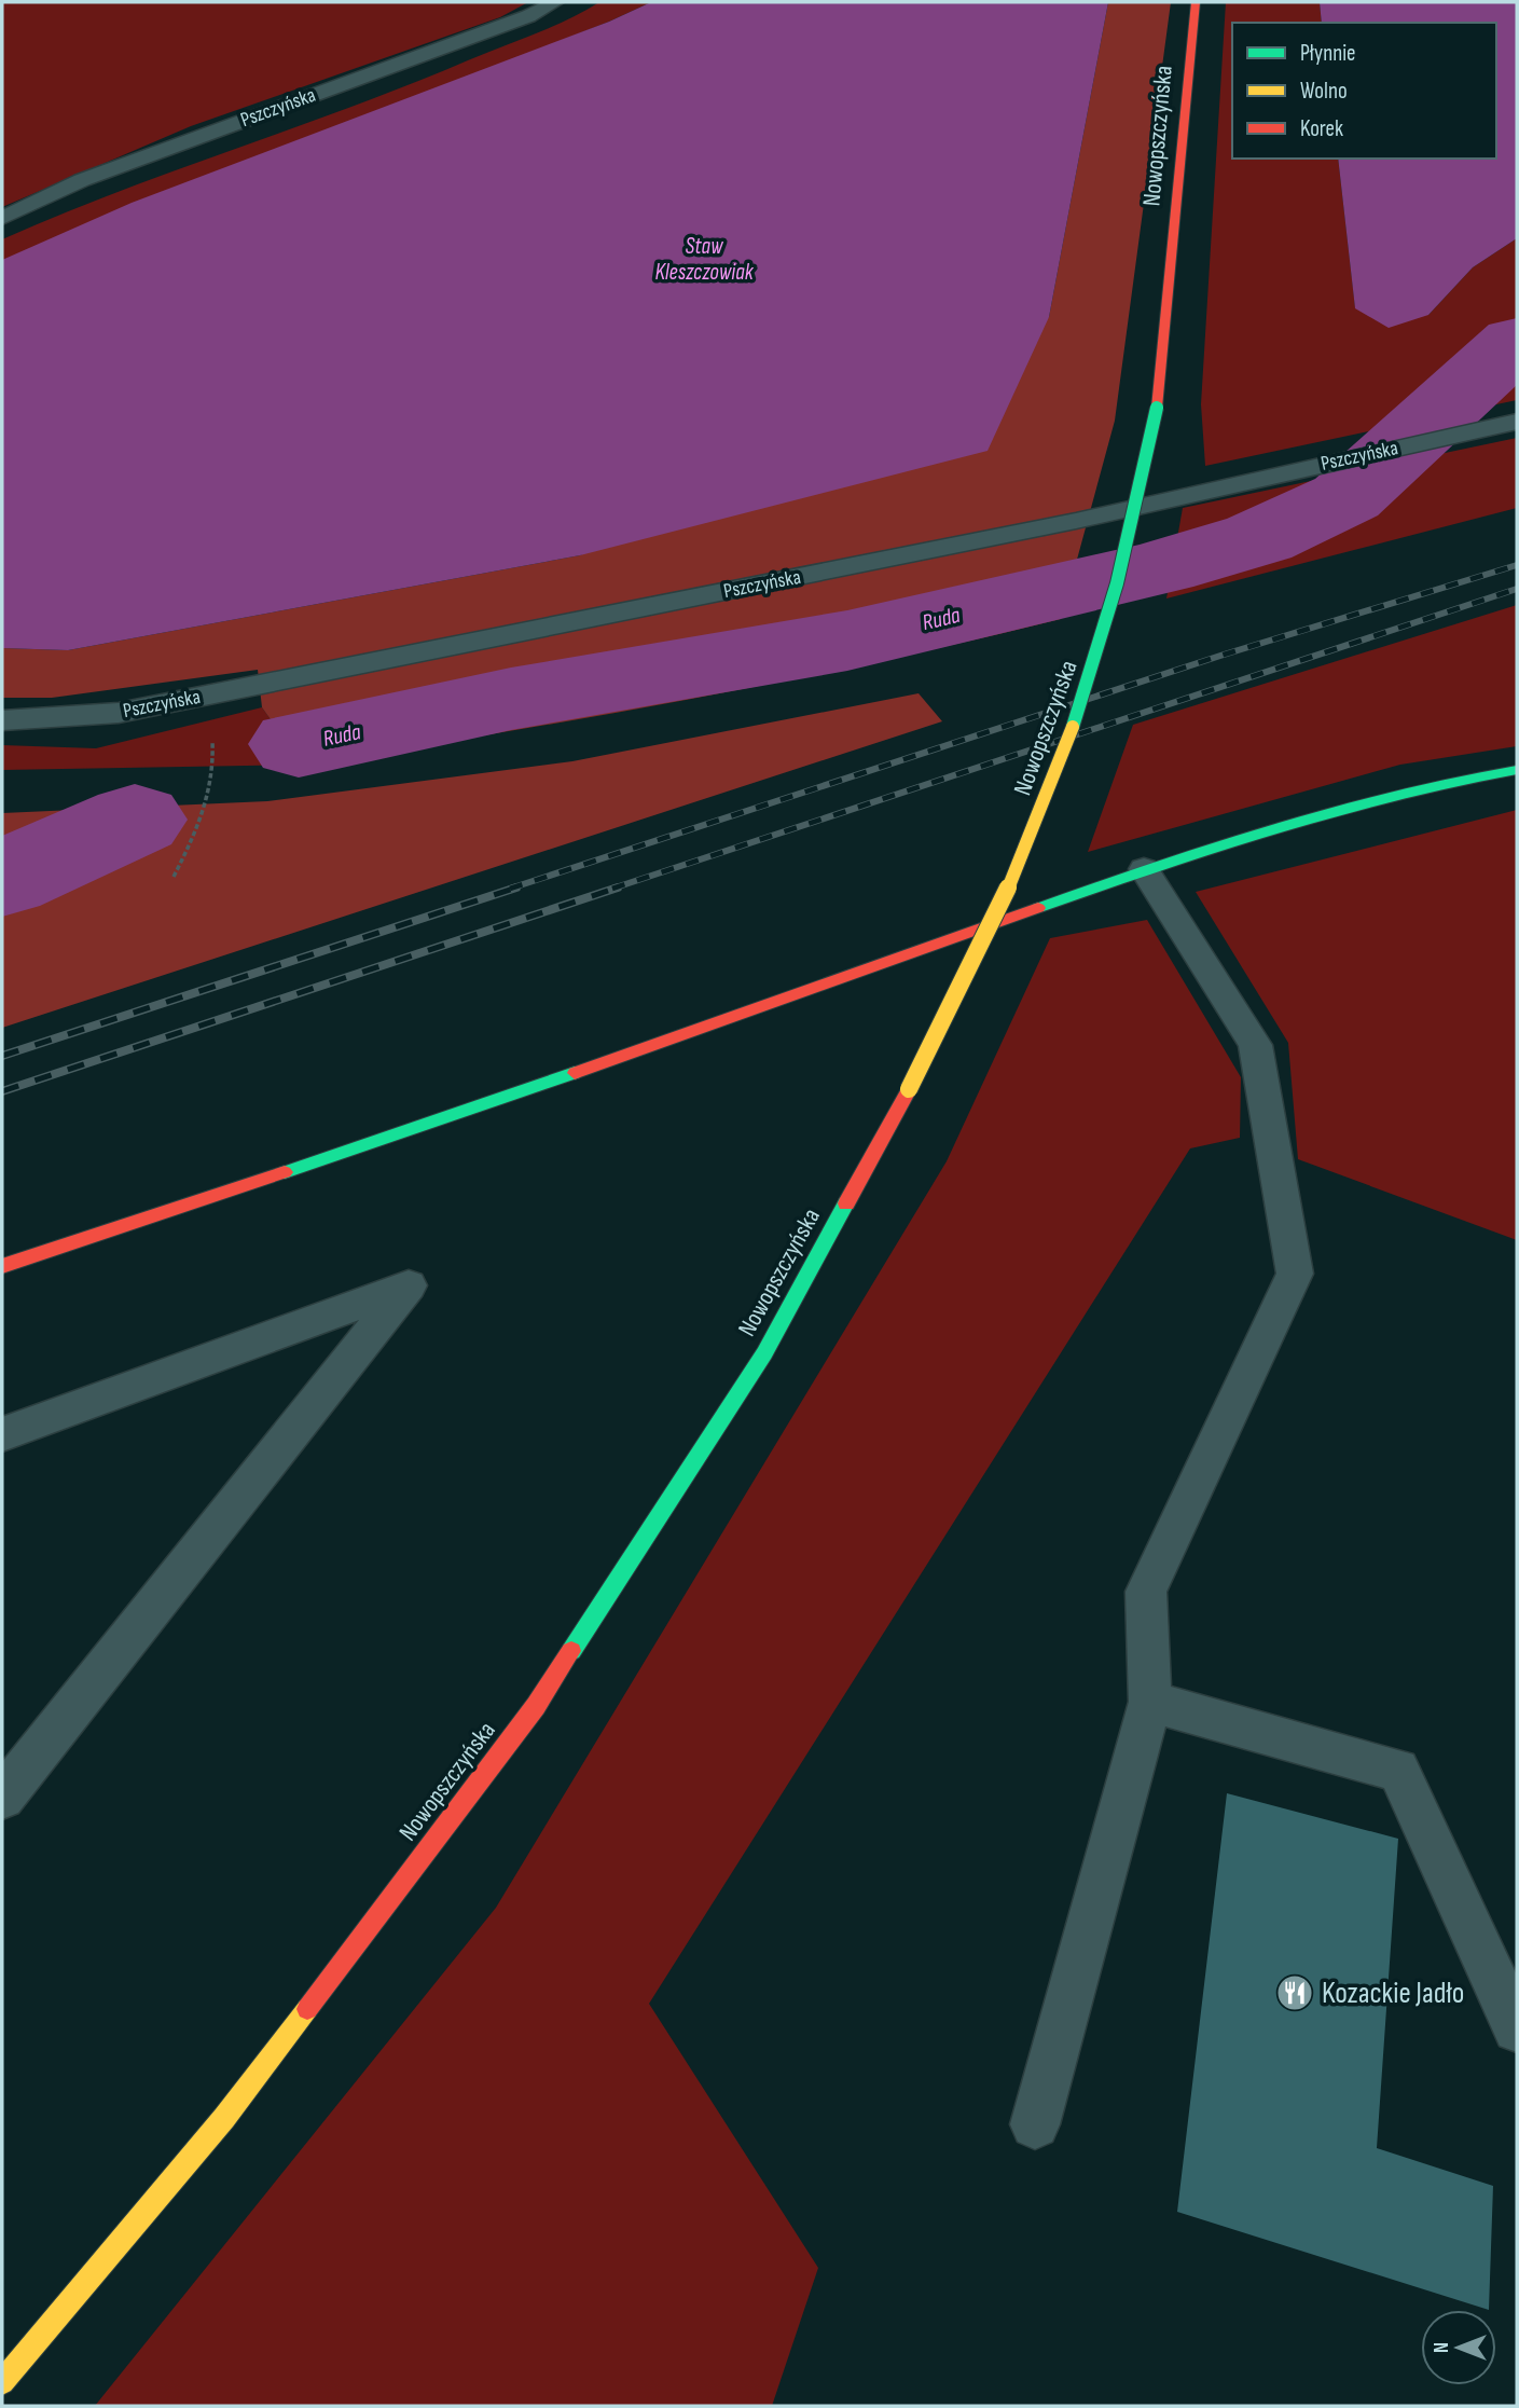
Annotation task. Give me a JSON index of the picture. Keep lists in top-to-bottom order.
{
  "streets": {
    "main road": ["Nowopszczyńska"],
    "lane": ["Pszczyńska"]
  },
  "water": ["Staw Kleszczowiak", "Ruda"],
  "places": {
    "restaurant": ["Kozackie Jadło"]
  },
  "legend": ["Płynnie", "Wolno", "Korek"],
  "north": "left"
}
